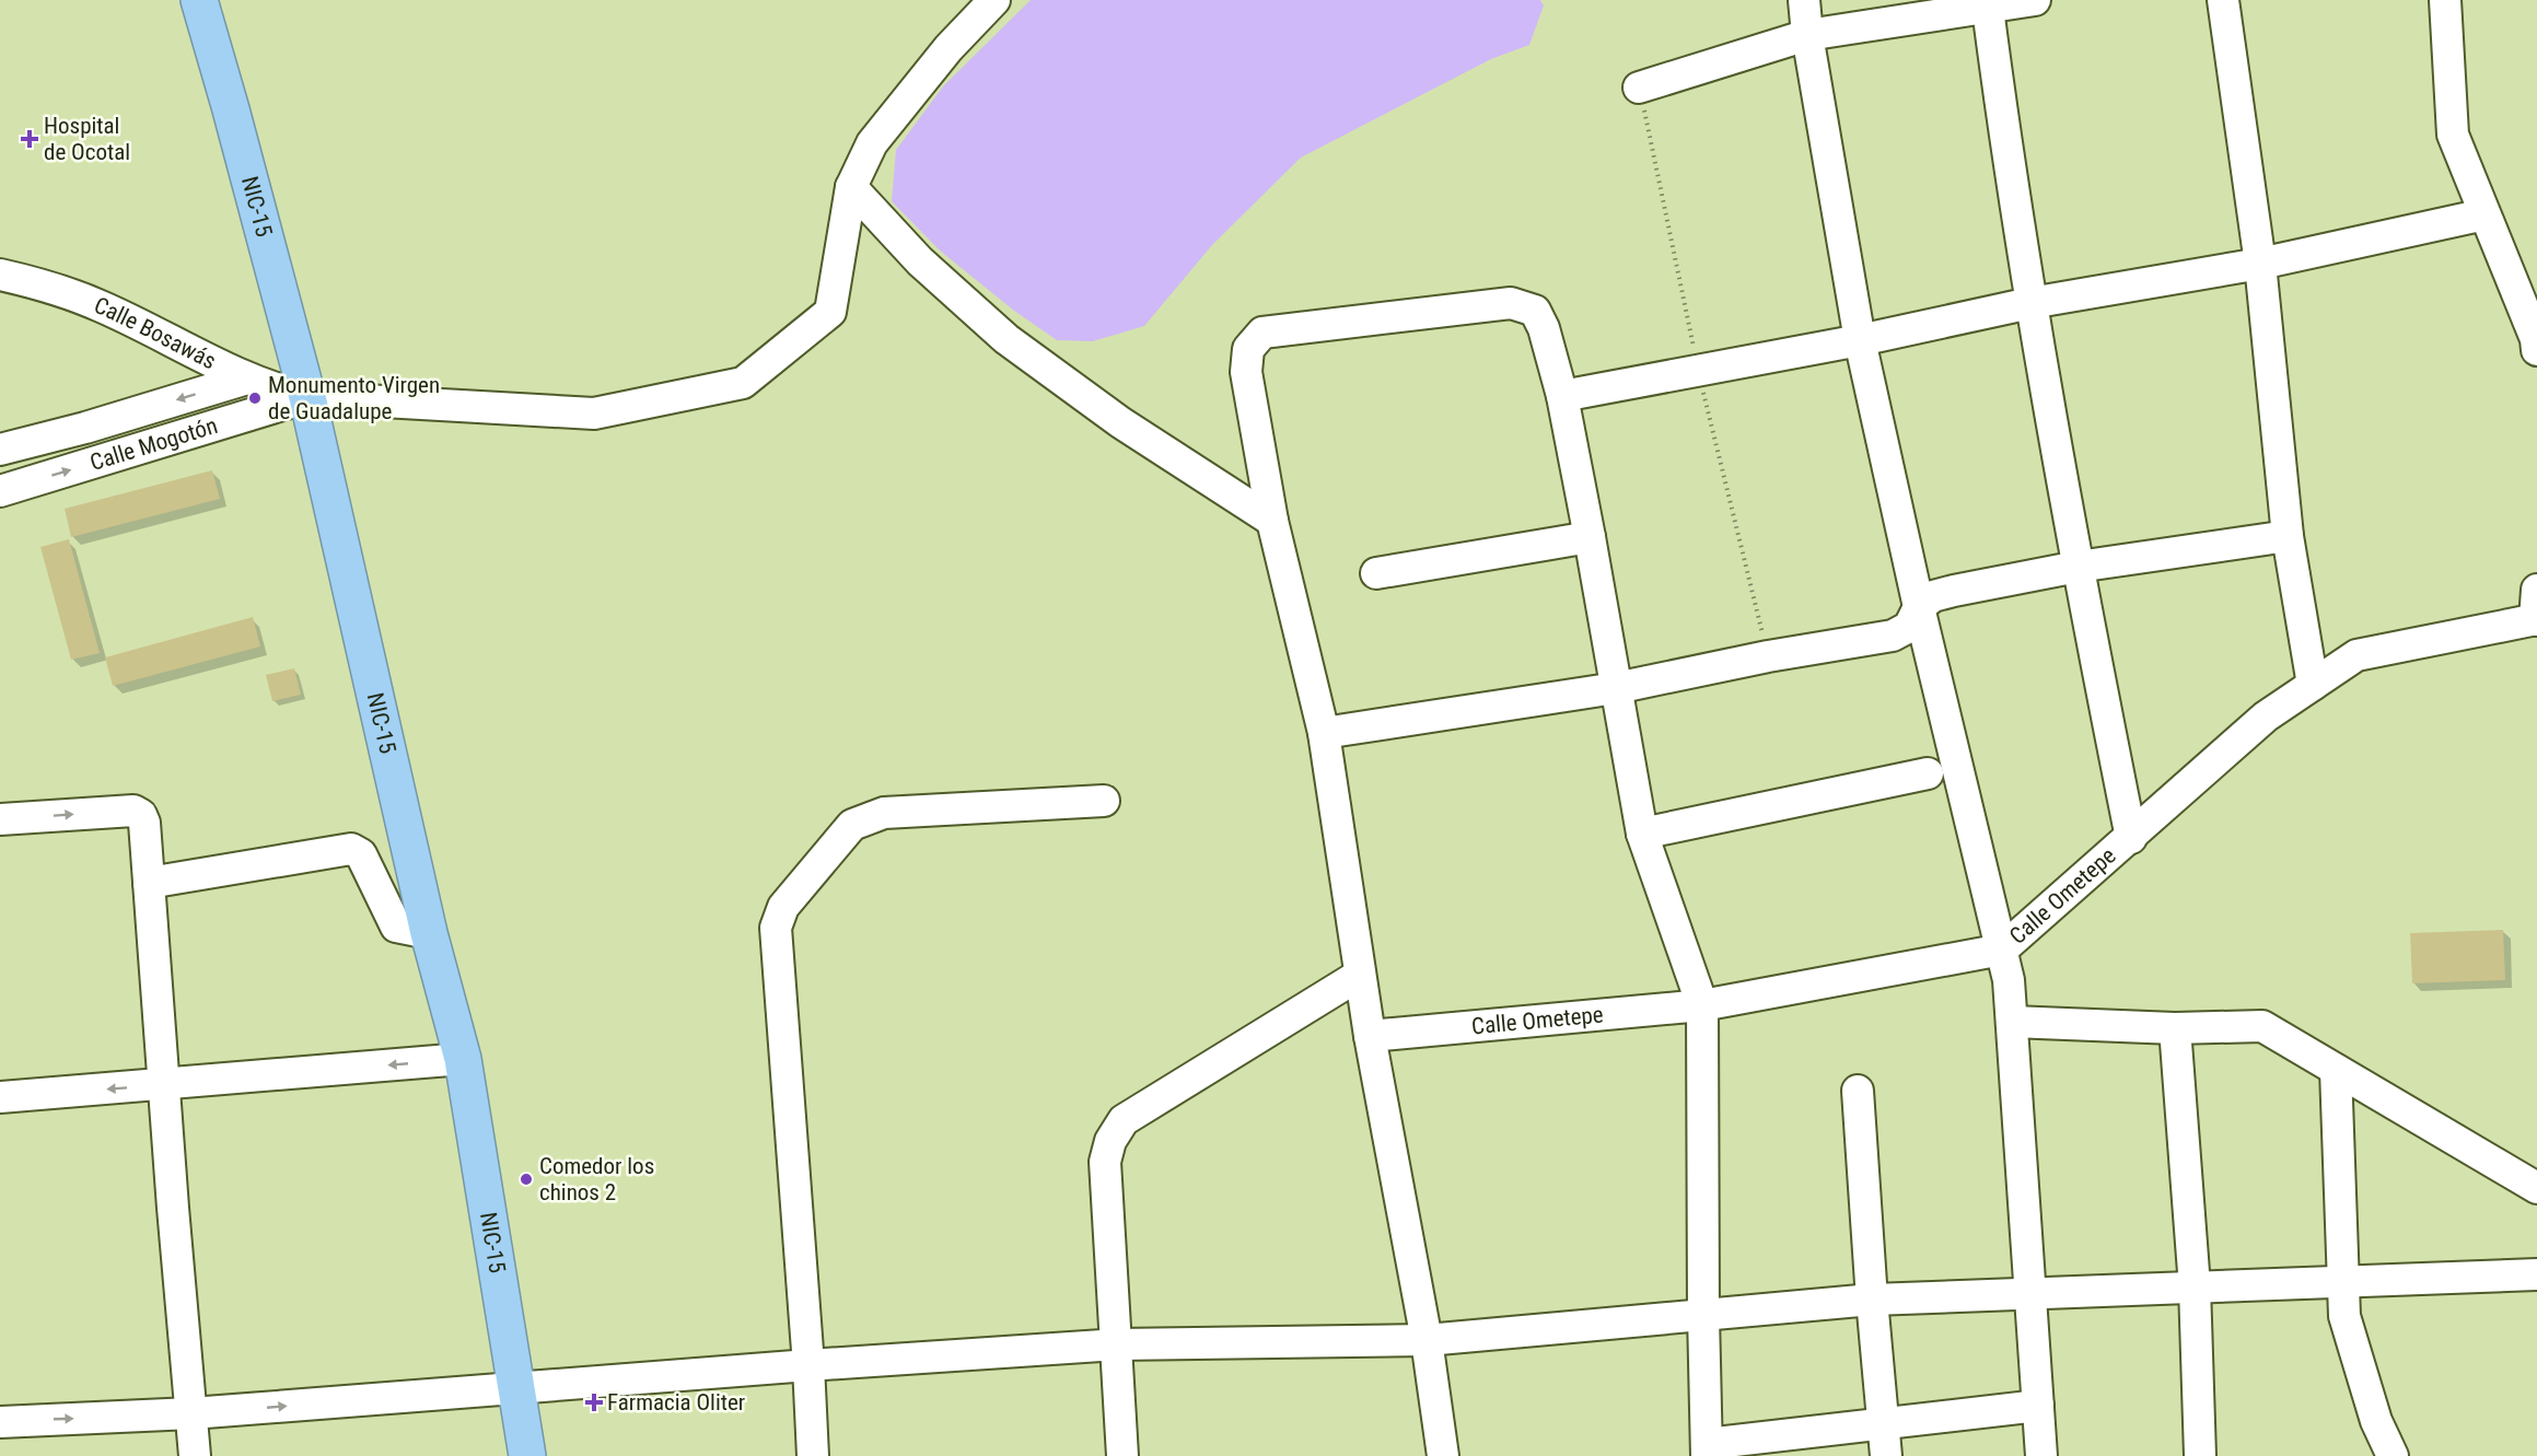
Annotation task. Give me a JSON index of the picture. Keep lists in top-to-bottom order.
{
  "streets": {
    "highway": ["NIC-15"],
    "street": ["Calle Bosawás", "Calle Mogotón", "Calle Ometepe"]
  },
  "crossings": [
    ["NIC-15", "Calle Bosawás"],
    ["NIC-15", "Calle Mogotón"],
    ["Calle Bosawás", "Calle Mogotón"]
  ],
  "places": {
    "health": ["Hospital de Ocotal", "Farmacia Oliter"],
    "other": ["Monumento Virgen de Guadalupe", "Comedor los chinos 2"]
  }
}
